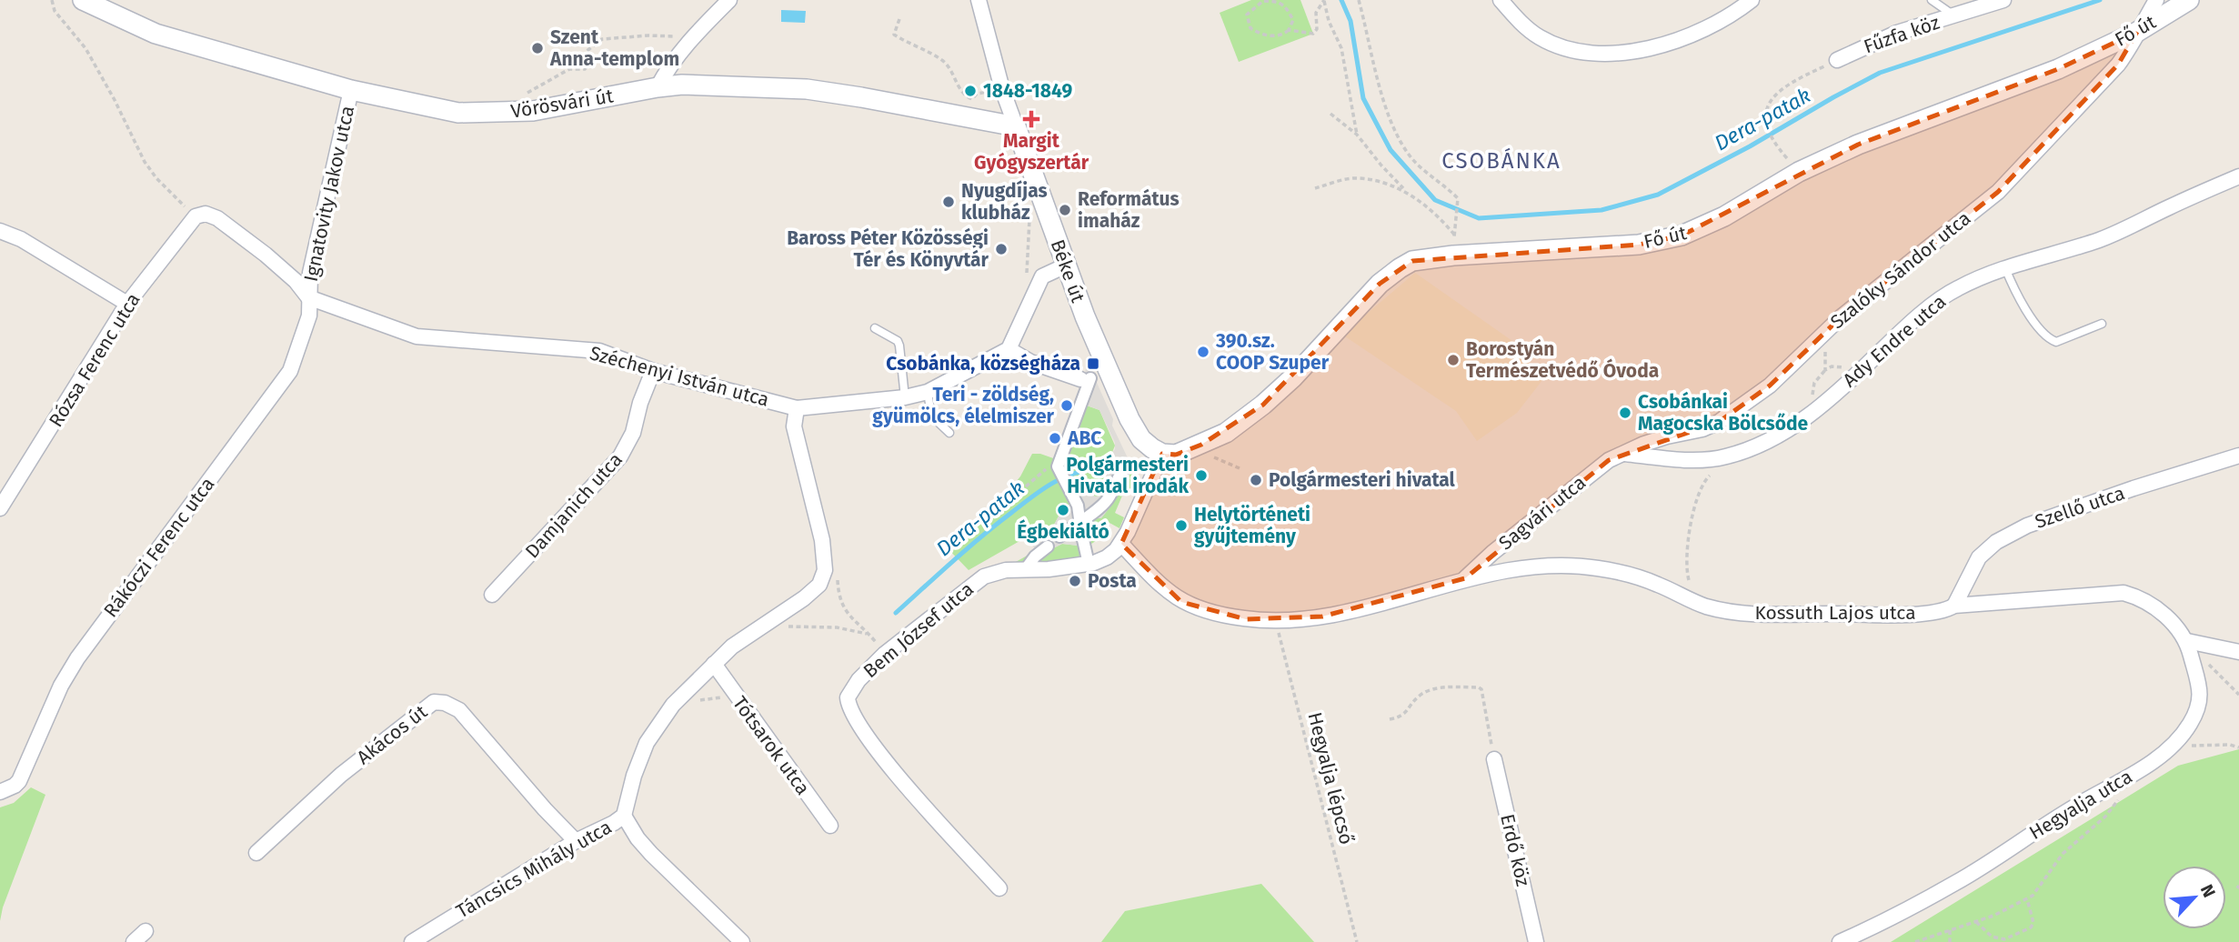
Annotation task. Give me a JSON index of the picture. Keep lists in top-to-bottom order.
{
  "streets": {
    "main road": ["Fő út", "Vörösvári út", "Béke út"],
    "street": [
      "Fűzfa köz",
      "Ignatovity Jakov utca",
      "Szalóky Sándor utca",
      "Ady Endre utca",
      "Rózsa Ferenc utca",
      "Széchenyi István utca",
      "Damjanich utca",
      "Szellő utca",
      "Sagvári utca",
      "Rákóczi Ferenc utca",
      "Kossuth Lajos utca",
      "Bem József utca",
      "Akácos út",
      "Tótsarok utca",
      "Hegyalja utca",
      "Erdő köz",
      "Táncsics Mihály utca"
    ],
    "path": ["Hegyalja lépcső"]
  },
  "crossings": [
    ["Fő út", "Szalóky Sándor utca"],
    ["Fő út", "Béke út"],
    ["Vörösvári út", "Ignatovity Jakov utca"],
    ["Vörösvári út", "Béke út"],
    ["Ignatovity Jakov utca", "Széchenyi István utca"],
    ["Ignatovity Jakov utca", "Rákóczi Ferenc utca"],
    ["Szalóky Sándor utca", "Ady Endre utca"],
    ["Szalóky Sándor utca", "Sagvári utca"],
    ["Ady Endre utca", "Sagvári utca"],
    ["Rózsa Ferenc utca", "Széchenyi István utca"],
    ["Széchenyi István utca", "Damjanich utca"],
    ["Széchenyi István utca", "Rákóczi Ferenc utca"],
    ["Széchenyi István utca", "Táncsics Mihály utca"],
    ["Szellő utca", "Kossuth Lajos utca"],
    ["Sagvári utca", "Kossuth Lajos utca"],
    ["Kossuth Lajos utca", "Bem József utca"],
    ["Kossuth Lajos utca", "Hegyalja lépcső"],
    ["Kossuth Lajos utca", "Hegyalja utca"],
    ["Akácos út", "Táncsics Mihály utca"],
    ["Tótsarok utca", "Táncsics Mihály utca"]
  ],
  "districts": ["CSOBÁNKA"],
  "water": ["Dera-patak"],
  "places": {
    "other": [
      "Szent Anna-templom",
      "1848-1849",
      "Nyugdíjas klubház",
      "Református imaház",
      "Baross Péter Közösségi Tér és Könyvtár",
      "390.sz. COOP Szuper",
      "Borostyán Természetvédő Óvoda",
      "Teri - zöldség, gyümölcs, élelmiszer",
      "Csobánkai Magocska Bölcsőde",
      "ABC",
      "Polgármesteri Hivatal irodák",
      "Polgármesteri hivatal",
      "Égbekiáltó",
      "Helytörténeti gyűjtemény",
      "Posta"
    ],
    "health": ["Margit Gyógyszertár"],
    "transit": ["Csobánka, községháza"]
  },
  "north": "top right"
}
